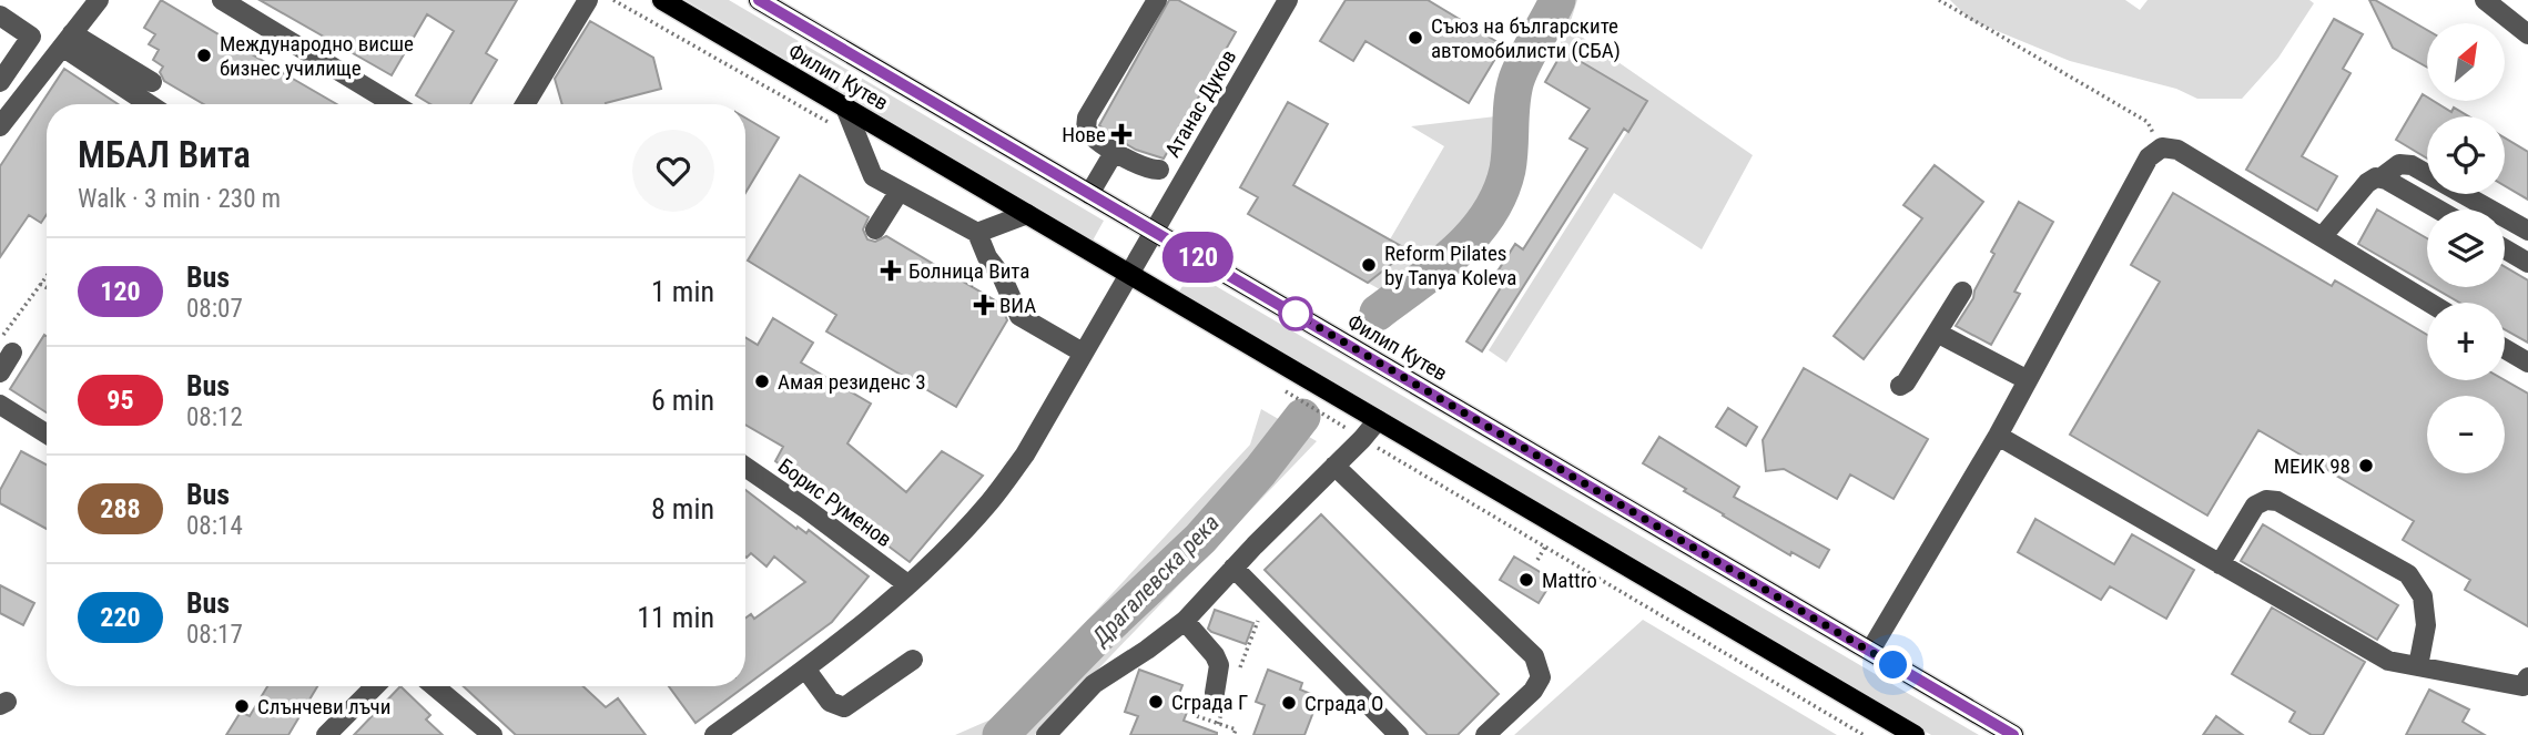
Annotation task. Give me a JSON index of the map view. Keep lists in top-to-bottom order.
{
  "streets": {
    "main road": ["Филип Кутев"],
    "street": ["Атанас Дуков", "Борис Руменов"]
  },
  "crossings": [
    ["Филип Кутев", "Атанас Дуков"],
    ["Атанас Дуков", "Борис Руменов"]
  ],
  "water": ["Драгалевска река"],
  "places": {
    "other": [
      "Съюз на българските автомобилисти (СБА)",
      "Международно висше бизнес училище",
      "Reform Pilates by Tanya Koleva",
      "Амая резиденс 3",
      "МЕИК 98",
      "Mattro",
      "Сграда Г",
      "Сграда О",
      "Слънчеви лъчи"
    ],
    "health": ["Нове", "Болница Вита", "ВИА"]
  },
  "lines": ["bus line 120"],
  "north": "top right",
  "page": {
    "on_map": "120",
    "map_buttons": ["+", "−"],
    "heading": ["МБАЛ Вита", "Walk · 3 min · 230 m"],
    "list": [
      {
        "mark": "120",
        "name": "Bus",
        "note": "08:07",
        "value": "1 min"
      },
      {
        "mark": "95",
        "name": "Bus",
        "note": "08:12",
        "value": "6 min"
      },
      {
        "mark": "288",
        "name": "Bus",
        "note": "08:14",
        "value": "8 min"
      },
      {
        "mark": "220",
        "name": "Bus",
        "note": "08:17",
        "value": "11 min"
      }
    ]
  }
}
